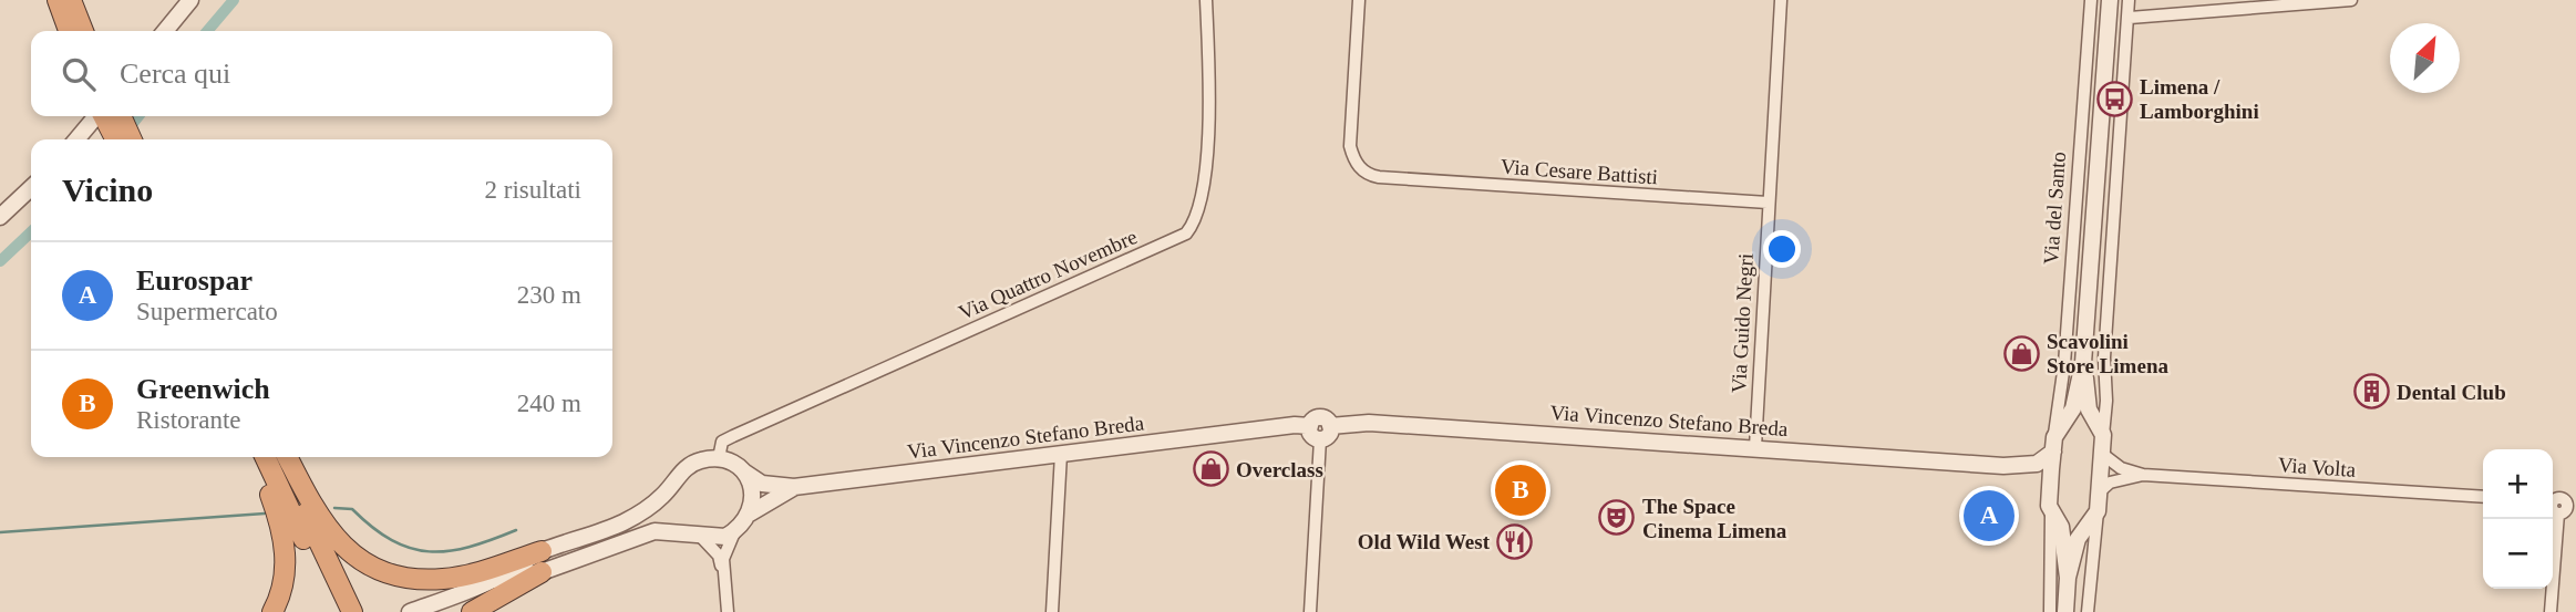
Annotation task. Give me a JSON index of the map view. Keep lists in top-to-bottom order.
{
  "streets": {
    "street": [
      "Via Cesare Battisti",
      "Via del Santo",
      "Via Quattro Novembre",
      "Via Guido Negri",
      "Via Vincenzo Stefano Breda",
      "Via Volta"
    ]
  },
  "crossings": [
    ["Via Cesare Battisti", "Via Guido Negri"],
    ["Via del Santo", "Via Vincenzo Stefano Breda"],
    ["Via Quattro Novembre", "Via Vincenzo Stefano Breda"],
    ["Via Guido Negri", "Via Vincenzo Stefano Breda"]
  ],
  "places": {
    "bus stop": ["Limena / Lamborghini"],
    "shop": ["Scavolini Store Limena", "Overclass"],
    "building": ["Dental Club"],
    "theatre": ["The Space Cinema Limena"],
    "restaurant": ["Old Wild West"]
  },
  "north": "top right",
  "page": {
    "search": "Cerca qui",
    "heading": ["Vicino", "2 risultati"],
    "list": [
      {
        "mark": "A",
        "name": "Eurospar",
        "note": "Supermercato",
        "value": "230 m"
      },
      {
        "mark": "B",
        "name": "Greenwich",
        "note": "Ristorante",
        "value": "240 m"
      }
    ],
    "map_buttons": ["+", "−"],
    "pins": ["B", "A"]
  }
}
